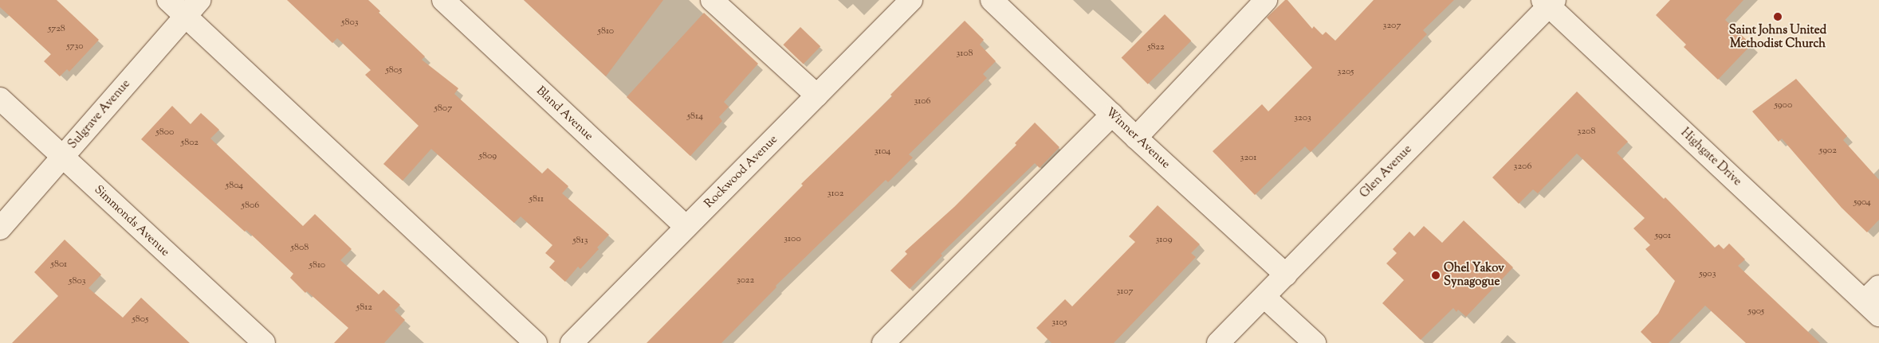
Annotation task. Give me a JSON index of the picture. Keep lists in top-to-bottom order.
{
  "streets": {
    "street": [
      "Bland Avenue",
      "Sulgrave Avenue",
      "Winner Avenue",
      "Highgate Drive",
      "Rockwood Avenue",
      "Glen Avenue",
      "Simmonds Avenue"
    ]
  },
  "crossings": [
    ["Bland Avenue", "Rockwood Avenue"],
    ["Sulgrave Avenue", "Simmonds Avenue"],
    ["Winner Avenue", "Glen Avenue"],
    ["Highgate Drive", "Glen Avenue"]
  ],
  "places": ["Saint Johns United Methodist Church", "Ohel Yakov Synagogue"],
  "house_numbers": [
    "5803",
    "3207",
    "5728",
    "5810",
    "5730",
    "5822",
    "3108",
    "5805",
    "3205",
    "3106",
    "5900",
    "5807",
    "5814",
    "3203",
    "3208",
    "5800",
    "5802",
    "5902",
    "3104",
    "5809",
    "3201",
    "3206",
    "5804",
    "3102",
    "5811",
    "5904",
    "5806",
    "5901",
    "3100",
    "3109",
    "5813",
    "5808",
    "5801",
    "5810",
    "5903",
    "3022",
    "5803",
    "3107",
    "5812",
    "5905",
    "5805",
    "3105"
  ]
}
